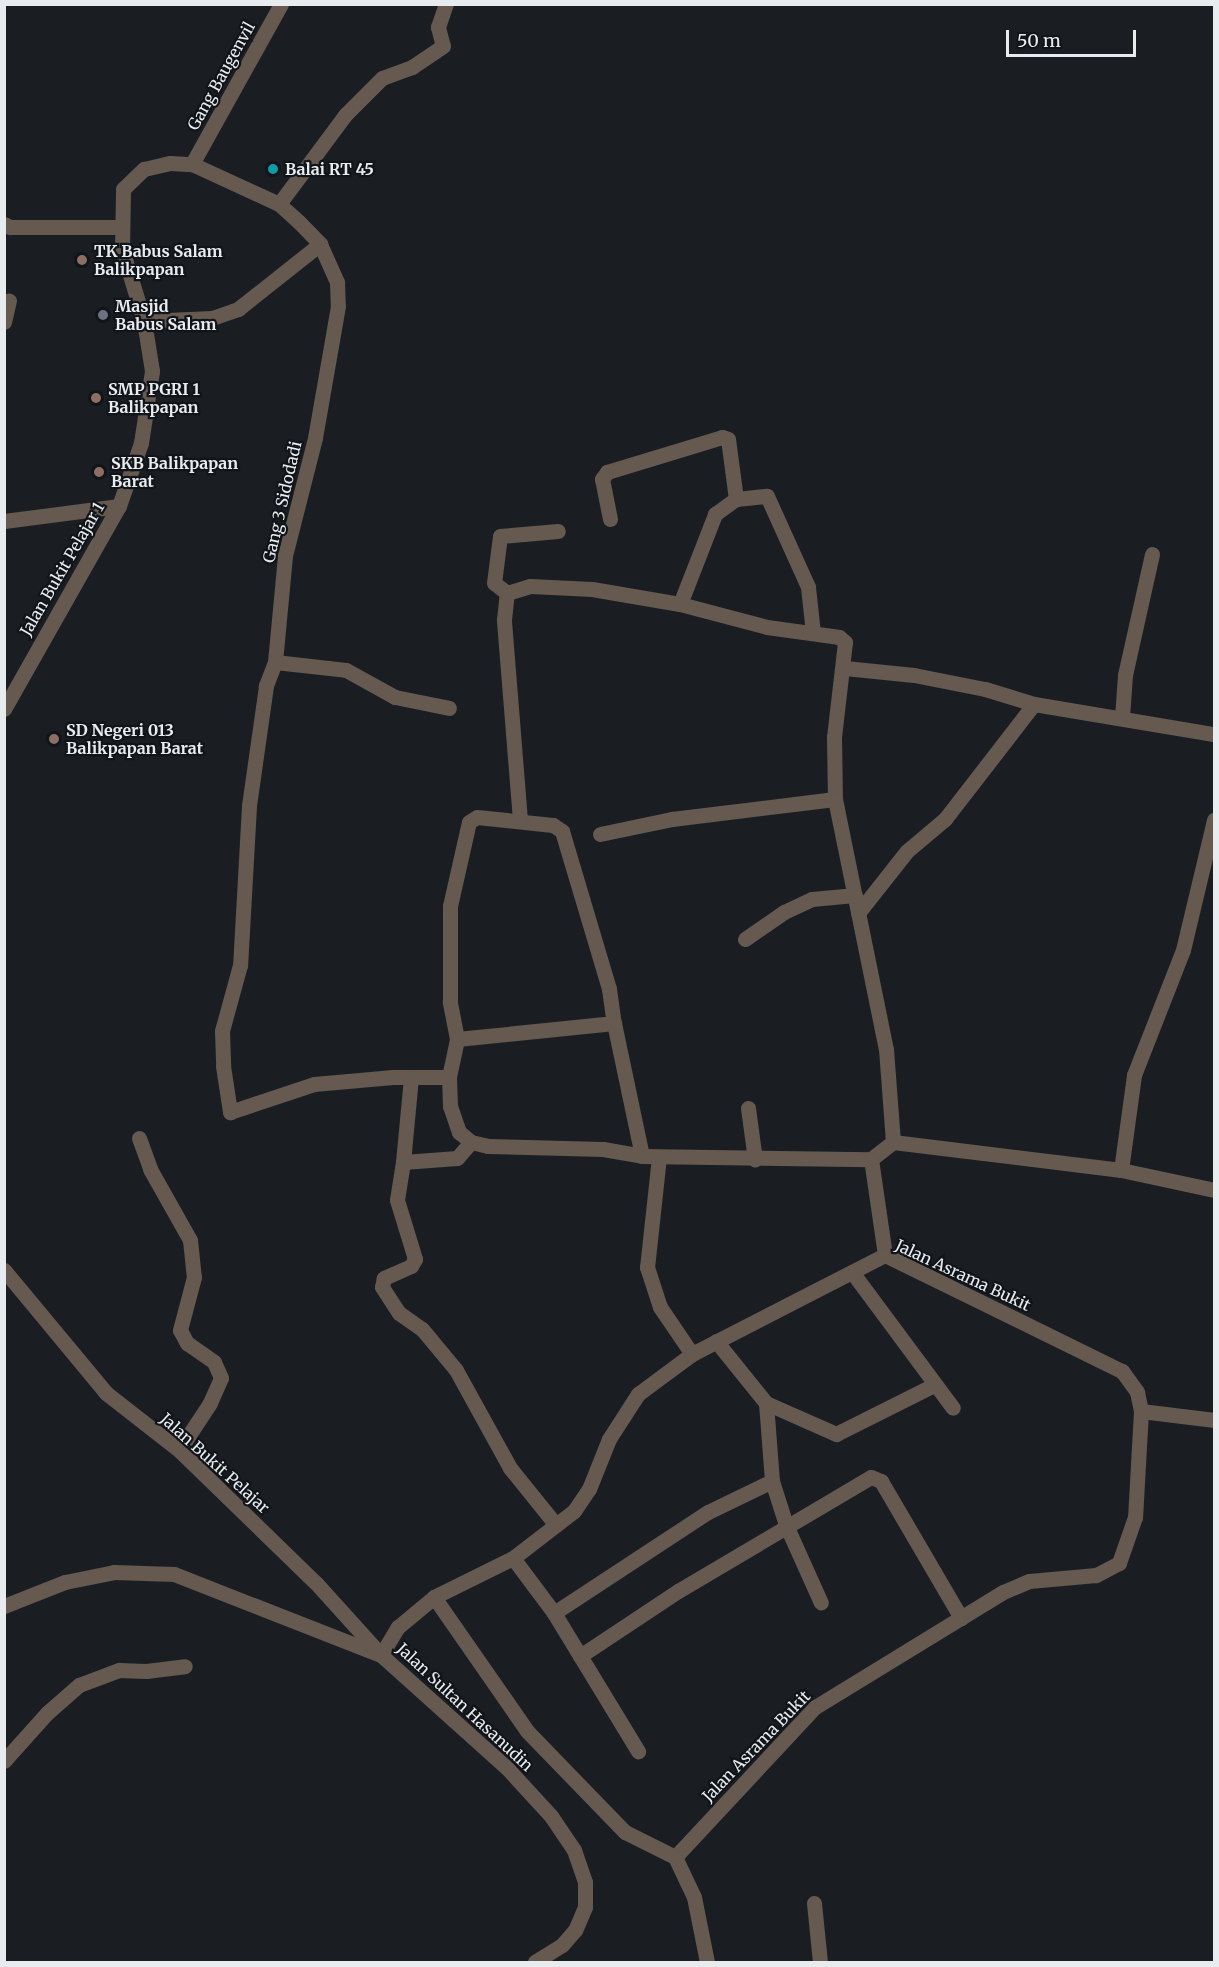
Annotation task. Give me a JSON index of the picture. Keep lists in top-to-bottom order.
{
  "streets": {
    "street": [
      "Gang Baugenvil",
      "Gang 3 Sidodadi",
      "Jalan Bukit Pelajar 1",
      "Jalan Asrama Bukit",
      "Jalan Bukit Pelajar",
      "Jalan Sultan Hasanudin"
    ]
  },
  "crossings": [
    ["Gang Baugenvil", "Gang 3 Sidodadi"],
    ["Gang 3 Sidodadi", "Jalan Bukit Pelajar 1"],
    ["Jalan Asrama Bukit", "Jalan Bukit Pelajar"],
    ["Jalan Asrama Bukit", "Jalan Sultan Hasanudin"],
    ["Jalan Bukit Pelajar", "Jalan Sultan Hasanudin"]
  ],
  "places": [
    "Balai RT 45",
    "TK Babus Salam Balikpapan",
    "Masjid Babus Salam",
    "SMP PGRI 1 Balikpapan",
    "SKB Balikpapan Barat",
    "SD Negeri 013 Balikpapan Barat"
  ],
  "scale_bar": "50 m"
}
